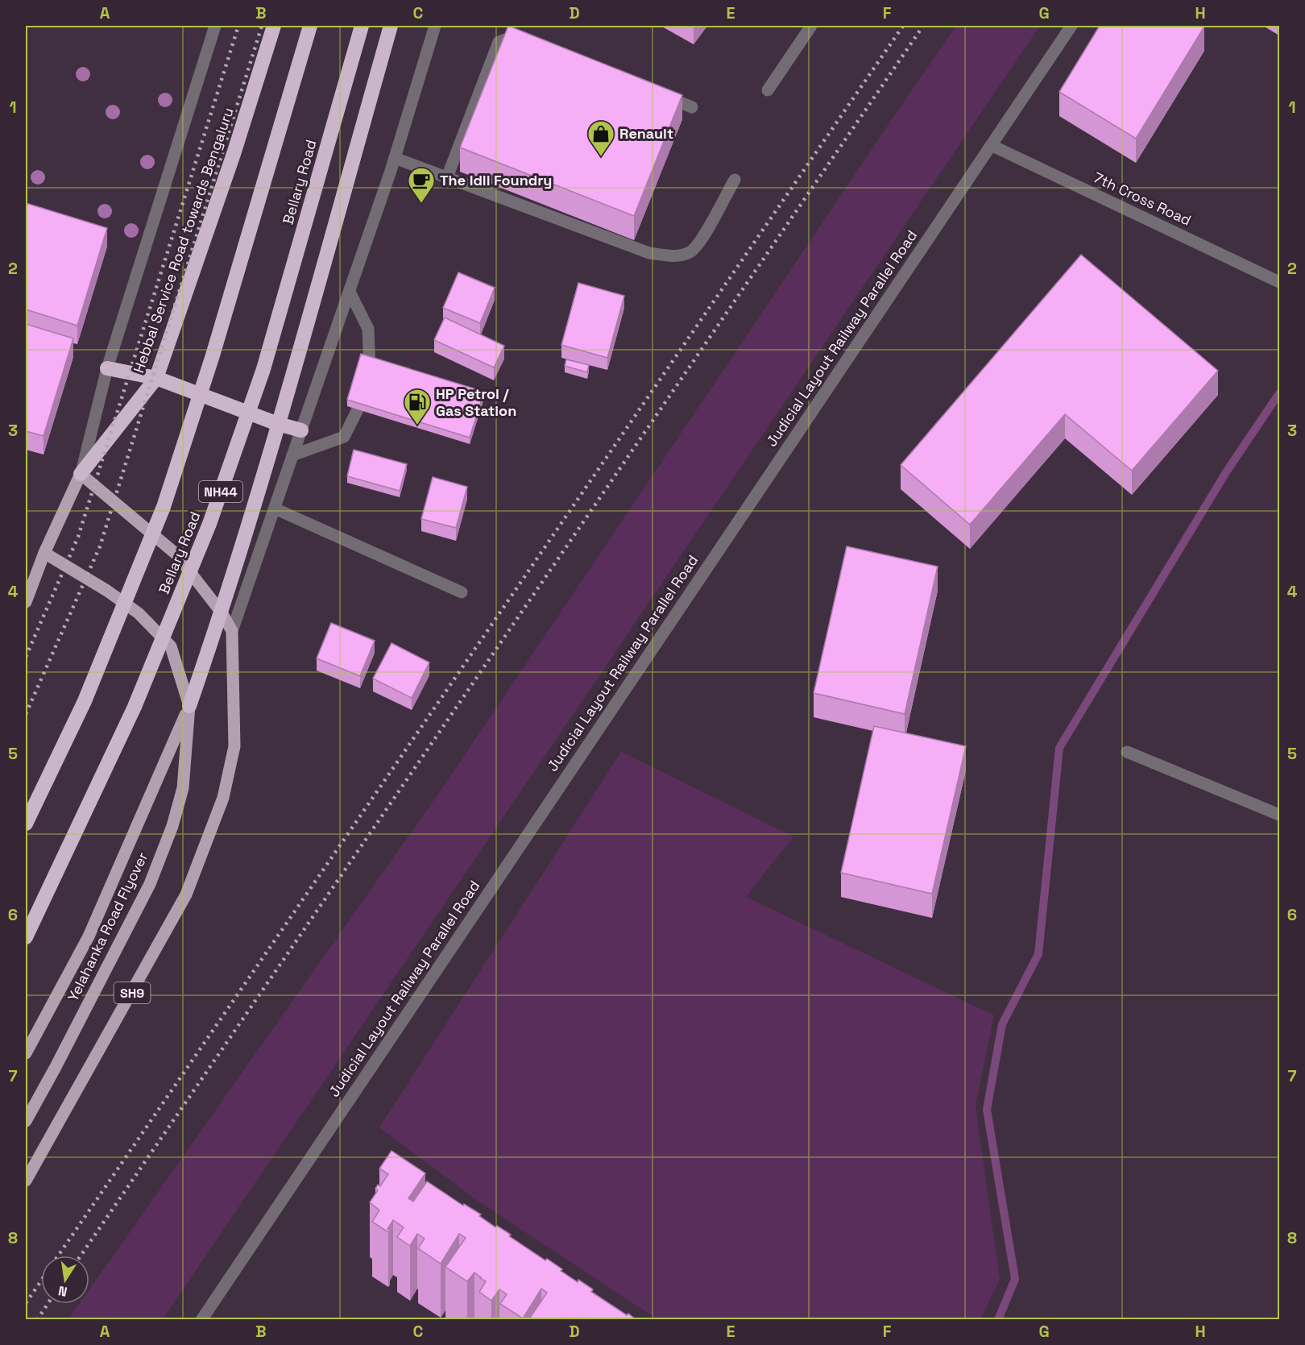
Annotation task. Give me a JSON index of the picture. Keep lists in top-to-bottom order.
{
  "streets": {
    "highway": ["Bellary Road", "Hebbal Service Road towards Bengaluru", "NH44"],
    "main road": ["Yelahanka Road Flyover", "SH9"],
    "street": ["7th Cross Road", "Judicial Layout Railway Parallel Road"]
  },
  "crossings": [
    ["7th Cross Road", "Judicial Layout Railway Parallel Road"],
    ["Yelahanka Road Flyover", "SH9"]
  ],
  "places": {
    "shop": ["Renault"],
    "cafe": ["The Idli Foundry"],
    "fuel station": ["HP Petrol / Gas Station"]
  },
  "north": "bottom",
  "grid": {
    "columns": [
      "A",
      "B",
      "C",
      "D",
      "E",
      "F",
      "G",
      "H"
    ],
    "rows": [
      "1",
      "2",
      "3",
      "4",
      "5",
      "6",
      "7",
      "8"
    ]
  }
}
